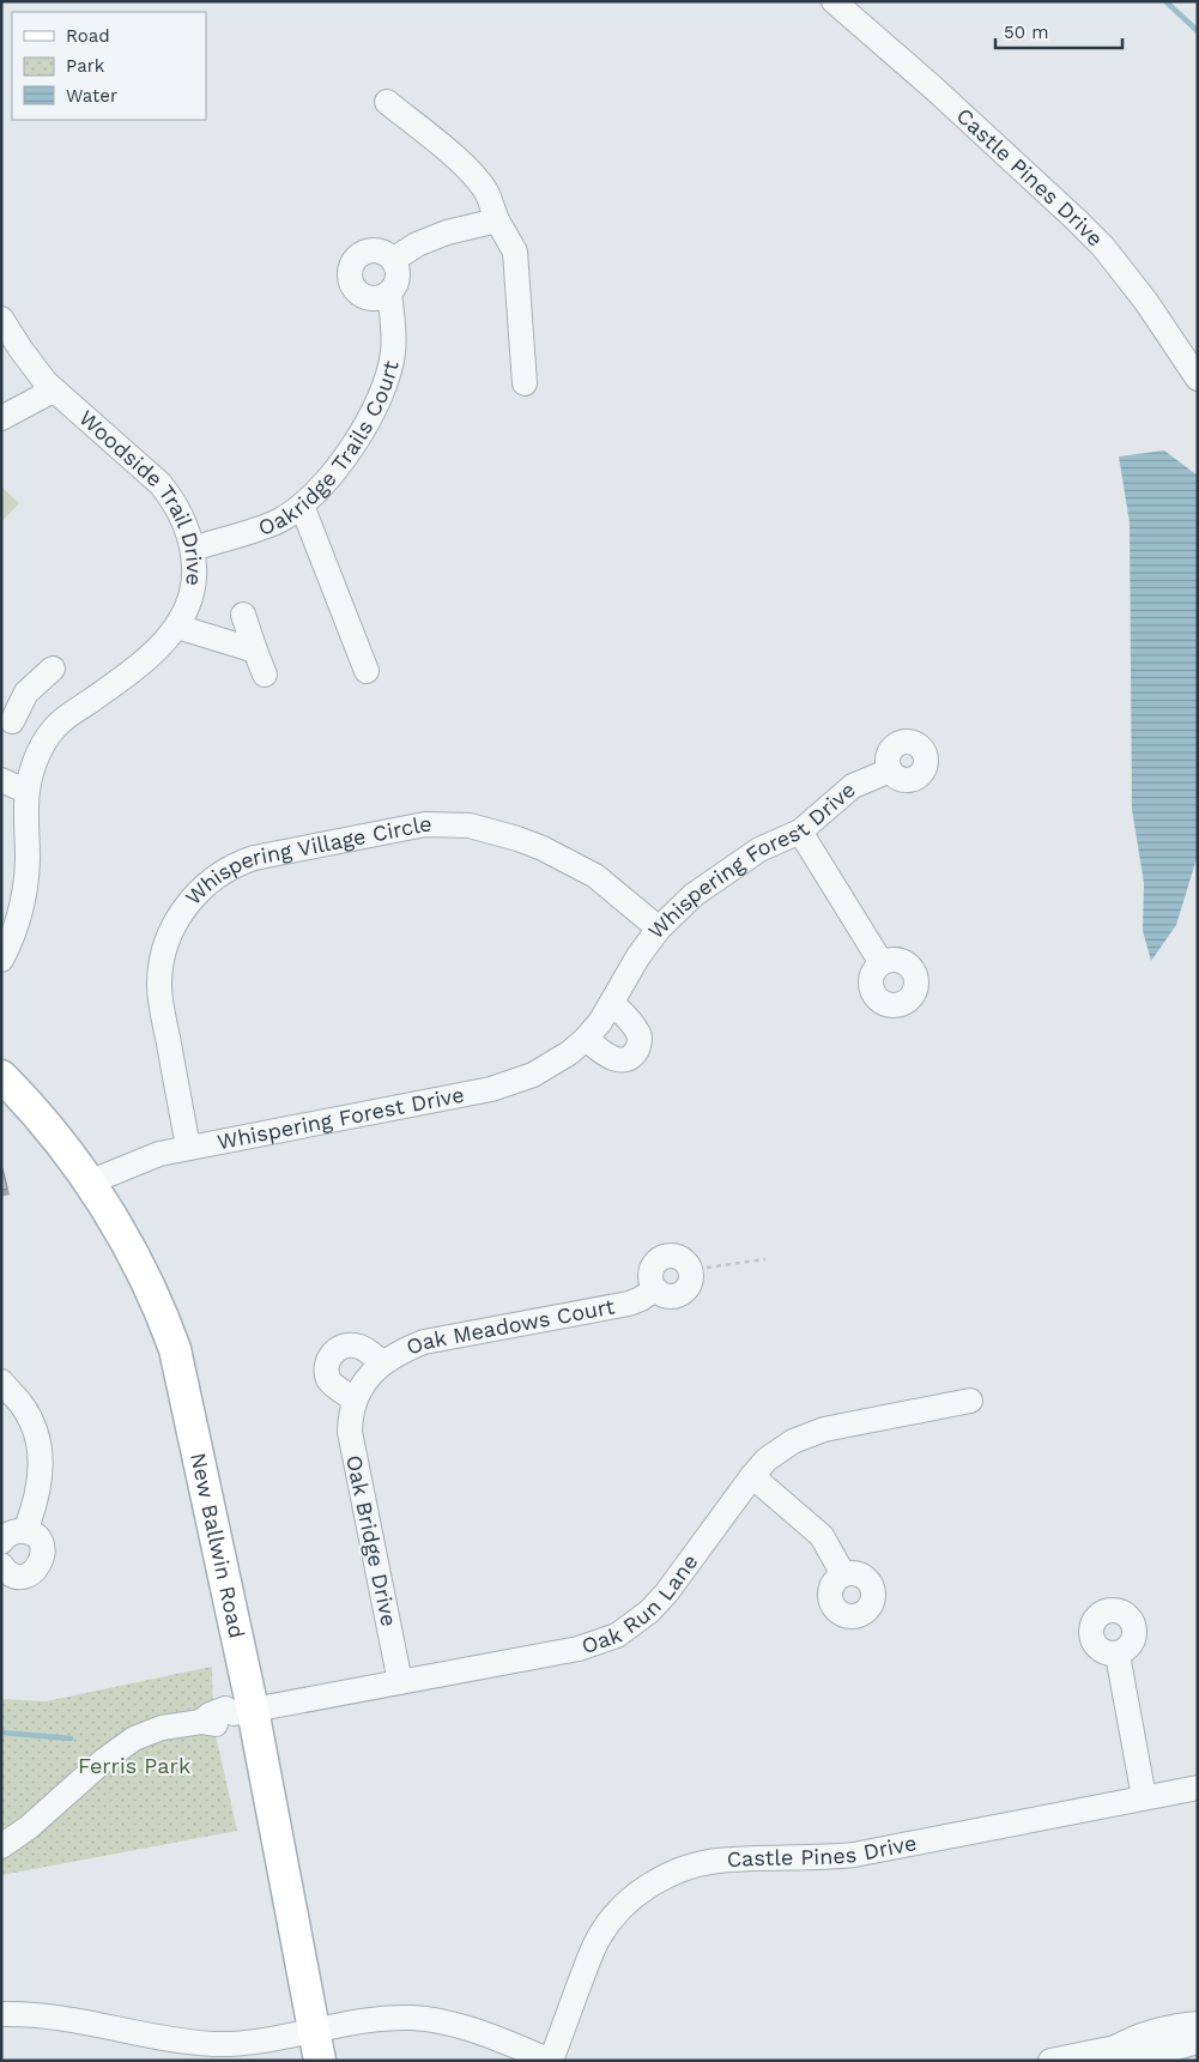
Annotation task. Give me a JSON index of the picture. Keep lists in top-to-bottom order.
{
  "streets": {
    "main road": ["New Ballwin Road"],
    "street": [
      "Castle Pines Drive",
      "Oakridge Trails Court",
      "Woodside Trail Drive",
      "Whispering Forest Drive",
      "Whispering Village Circle",
      "Oak Meadows Court",
      "Oak Bridge Drive",
      "Oak Run Lane"
    ]
  },
  "crossings": [
    ["Oakridge Trails Court", "Woodside Trail Drive"],
    ["Whispering Forest Drive", "Whispering Village Circle"],
    ["Whispering Forest Drive", "New Ballwin Road"],
    ["Oak Meadows Court", "Oak Bridge Drive"],
    ["Oak Bridge Drive", "Oak Run Lane"],
    ["New Ballwin Road", "Oak Run Lane"]
  ],
  "parks": ["Ferris Park"],
  "legend": ["Road", "Park", "Water"],
  "scale_bar": "50 m"
}
